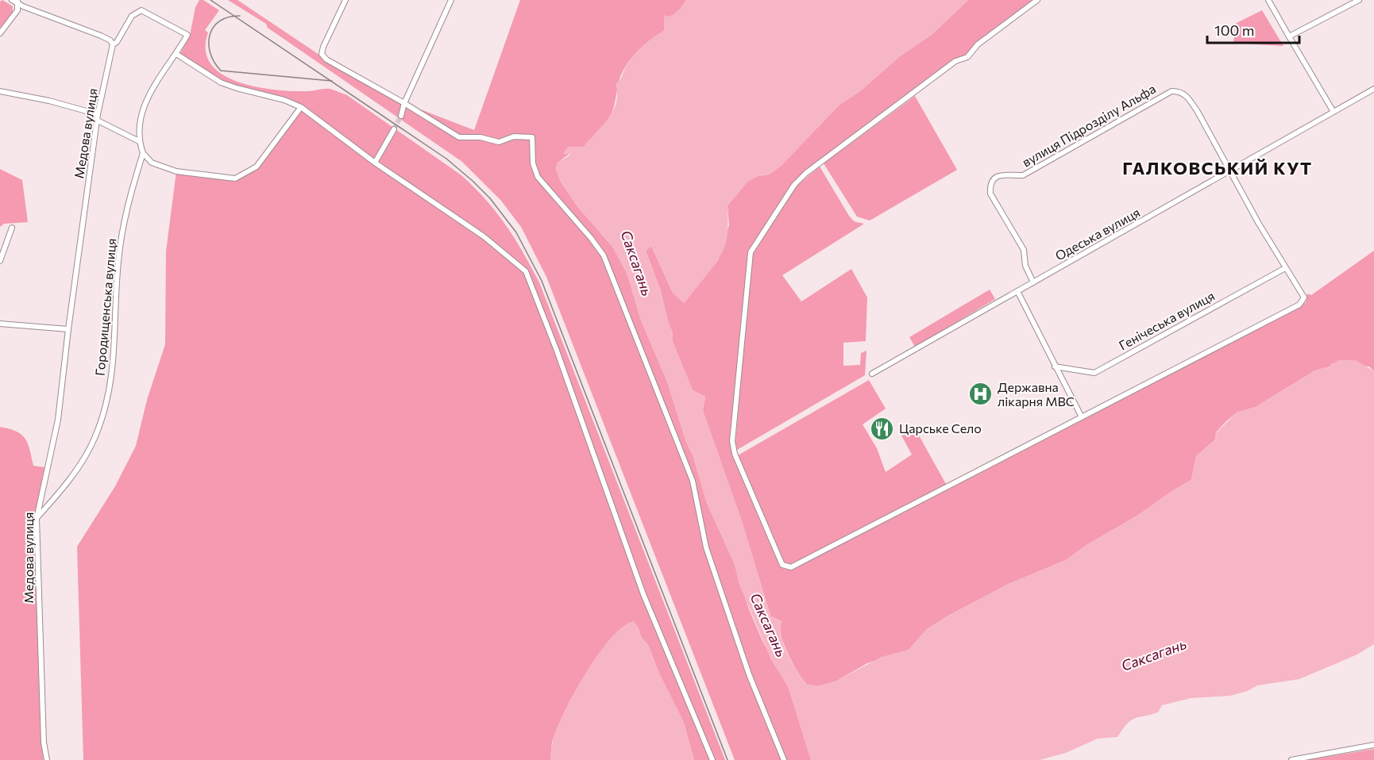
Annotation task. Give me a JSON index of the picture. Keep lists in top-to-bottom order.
{
  "streets": {
    "street": [
      "вулиця Підрозділу Альфа",
      "Медова вулиця",
      "Одеська вулиця",
      "Городищенська вулиця",
      "Генічеська вулиця"
    ]
  },
  "crossings": [
    ["вулиця Підрозділу Альфа", "Одеська вулиця"],
    ["вулиця Підрозділу Альфа", "Генічеська вулиця"],
    ["Медова вулиця", "Городищенська вулиця"]
  ],
  "districts": ["ГАЛКОВСЬКИЙ КУТ"],
  "water": ["Саксагань"],
  "places": {
    "hospital": ["Державна лікарня МВС"],
    "restaurant": ["Царське Село"]
  },
  "scale_bar": "100 m"
}
